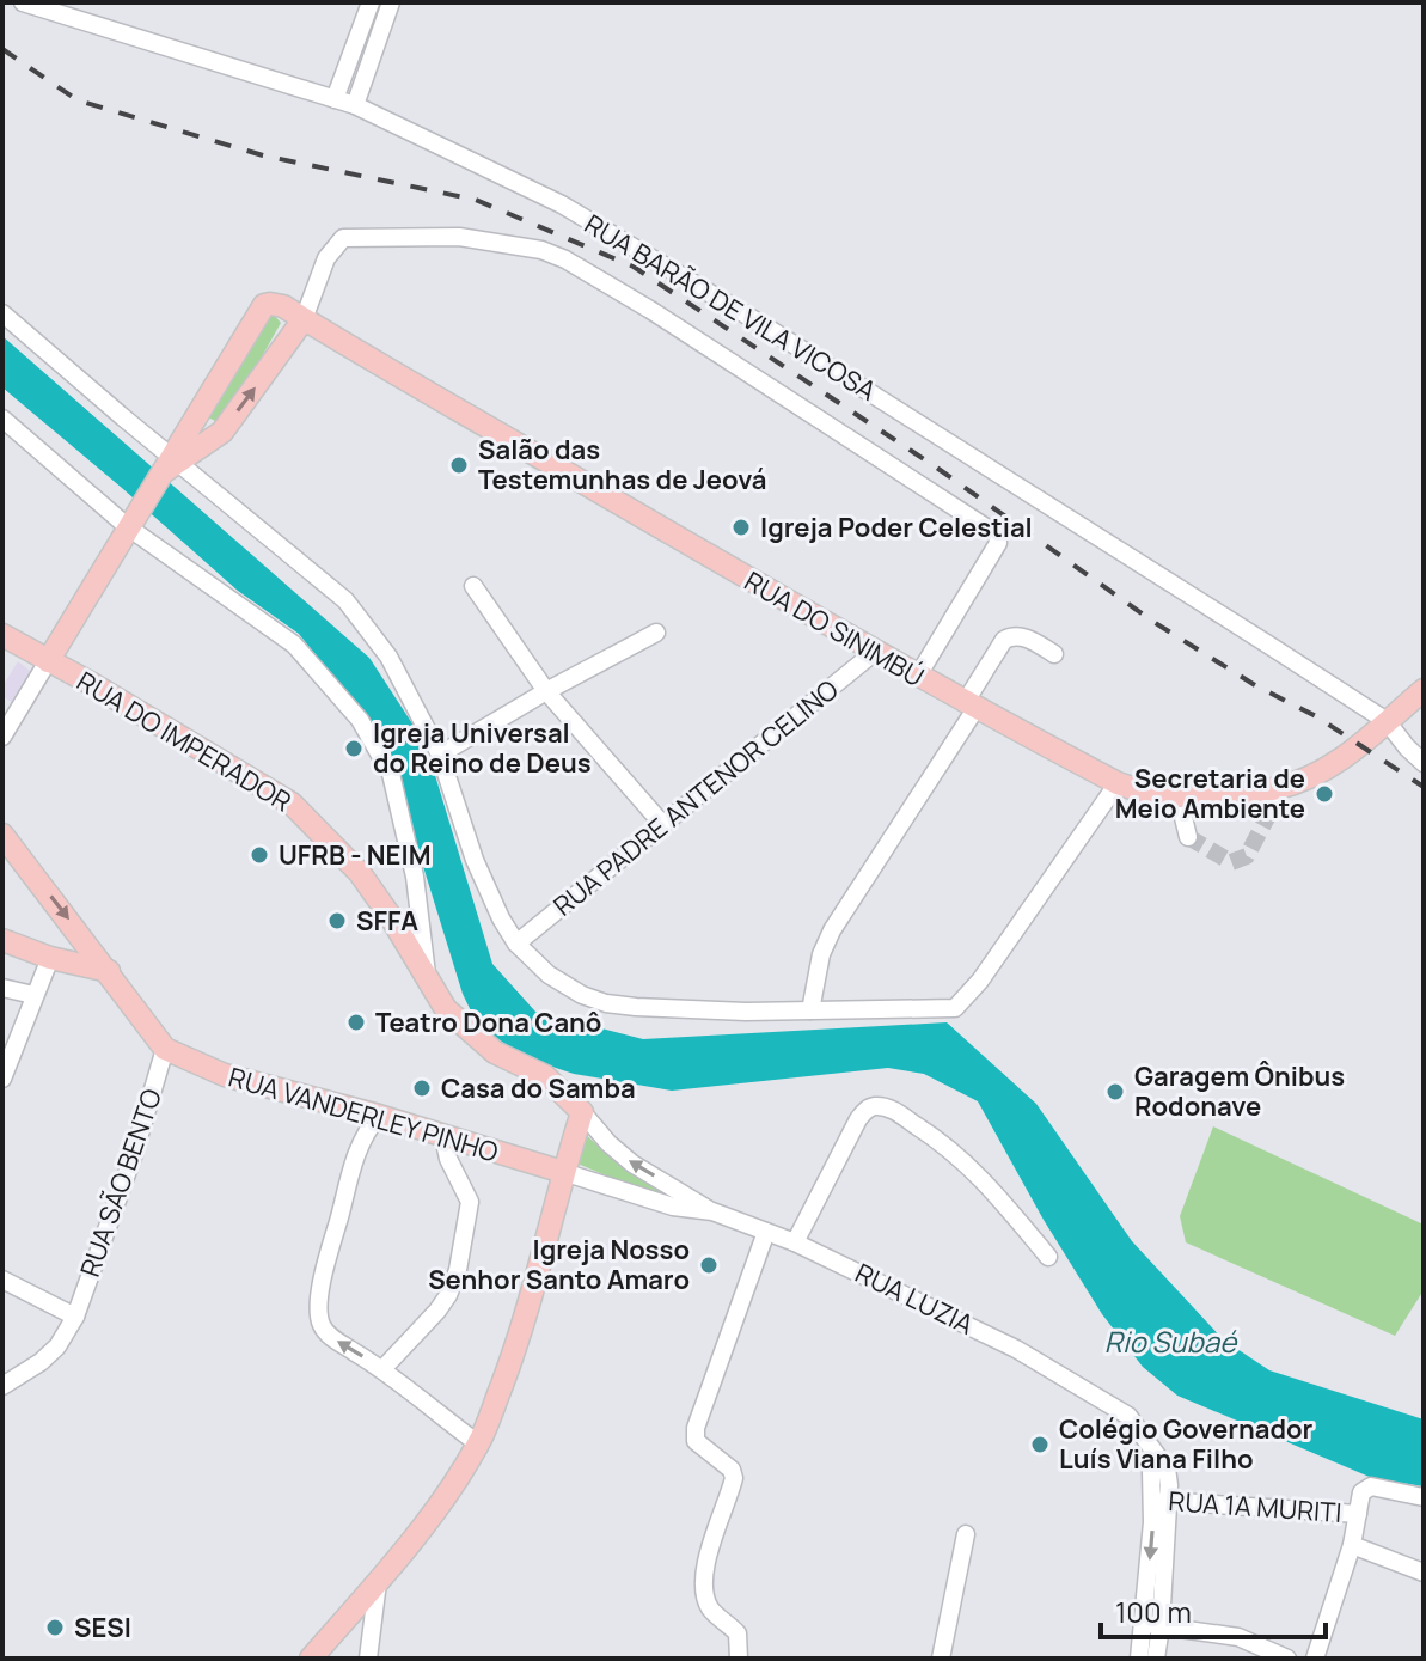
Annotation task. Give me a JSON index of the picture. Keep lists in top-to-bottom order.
{
  "streets": {
    "main road": ["RUA DO SINIMBÚ", "RUA DO IMPERADOR", "RUA VANDERLEY PINHO"],
    "street": [
      "RUA BARÃO DE VILA VICOSA",
      "RUA PADRE ANTENOR CELINO",
      "RUA SÃO BENTO",
      "RUA LUZIA",
      "RUA 1A MURITI"
    ]
  },
  "crossings": [
    ["RUA BARÃO DE VILA VICOSA", "RUA DO SINIMBÚ"],
    ["RUA DO SINIMBÚ", "RUA PADRE ANTENOR CELINO"],
    ["RUA DO IMPERADOR", "RUA LUZIA"],
    ["RUA VANDERLEY PINHO", "RUA SÃO BENTO"],
    ["RUA VANDERLEY PINHO", "RUA LUZIA"],
    ["RUA LUZIA", "RUA 1A MURITI"]
  ],
  "water": ["Rio Subaé"],
  "places": [
    "Salão das Testemunhas de Jeová",
    "Igreja Poder Celestial",
    "Igreja Universal do Reino de Deus",
    "Secretaria de Meio Ambiente",
    "UFRB - NEIM",
    "SFFA",
    "Teatro Dona Canô",
    "Casa do Samba",
    "Garagem Ônibus Rodonave",
    "Igreja Nosso Senhor Santo Amaro",
    "Colégio Governador Luís Viana Filho",
    "SESI"
  ],
  "scale_bar": "100 m"
}
